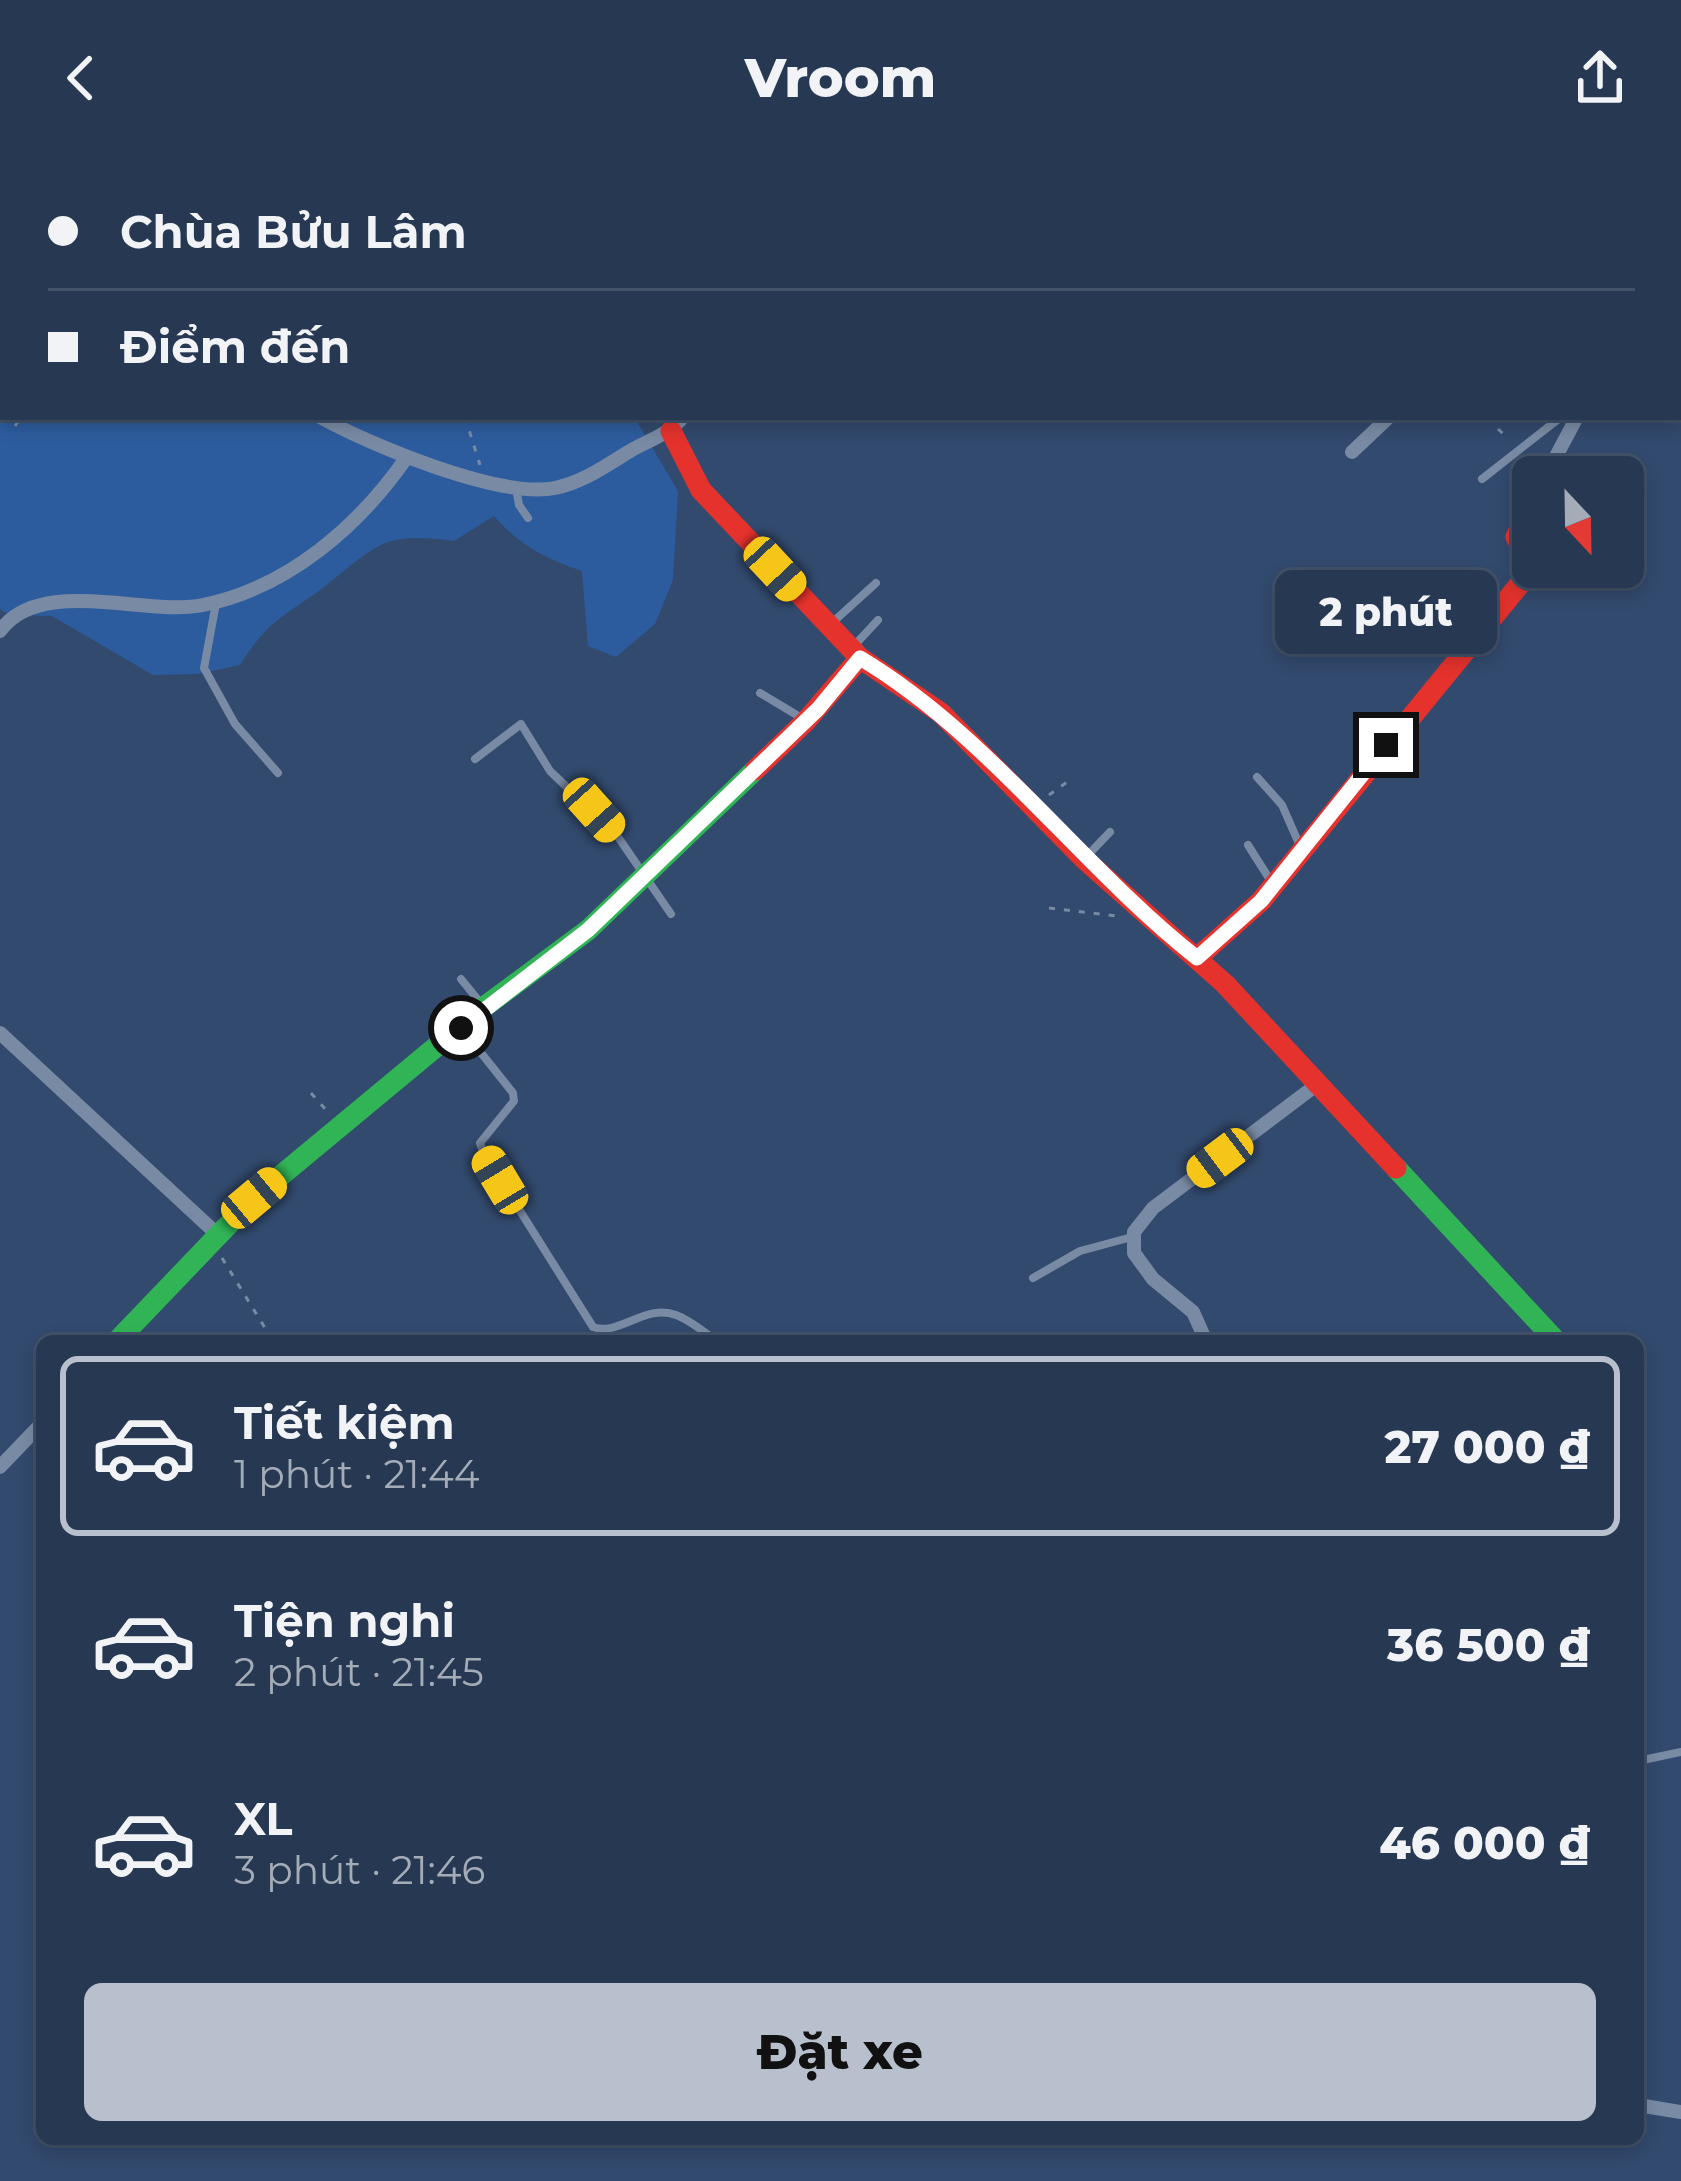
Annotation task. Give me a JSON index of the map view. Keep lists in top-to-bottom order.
{
  "north": "bottom",
  "page": {
    "header": "Vroom",
    "banner": ["Chùa Bửu Lâm", "Điểm đến"],
    "bubble": "2 phút",
    "list": [
      {
        "name": "Tiết kiệm",
        "note": "1 phút · 21:44",
        "value": "27 000 ₫"
      },
      {
        "name": "Tiện nghi",
        "note": "2 phút · 21:45",
        "value": "36 500 ₫"
      },
      {
        "name": "XL",
        "note": "3 phút · 21:46",
        "value": "46 000 ₫"
      }
    ],
    "buttons": "Đặt xe"
  }
}
